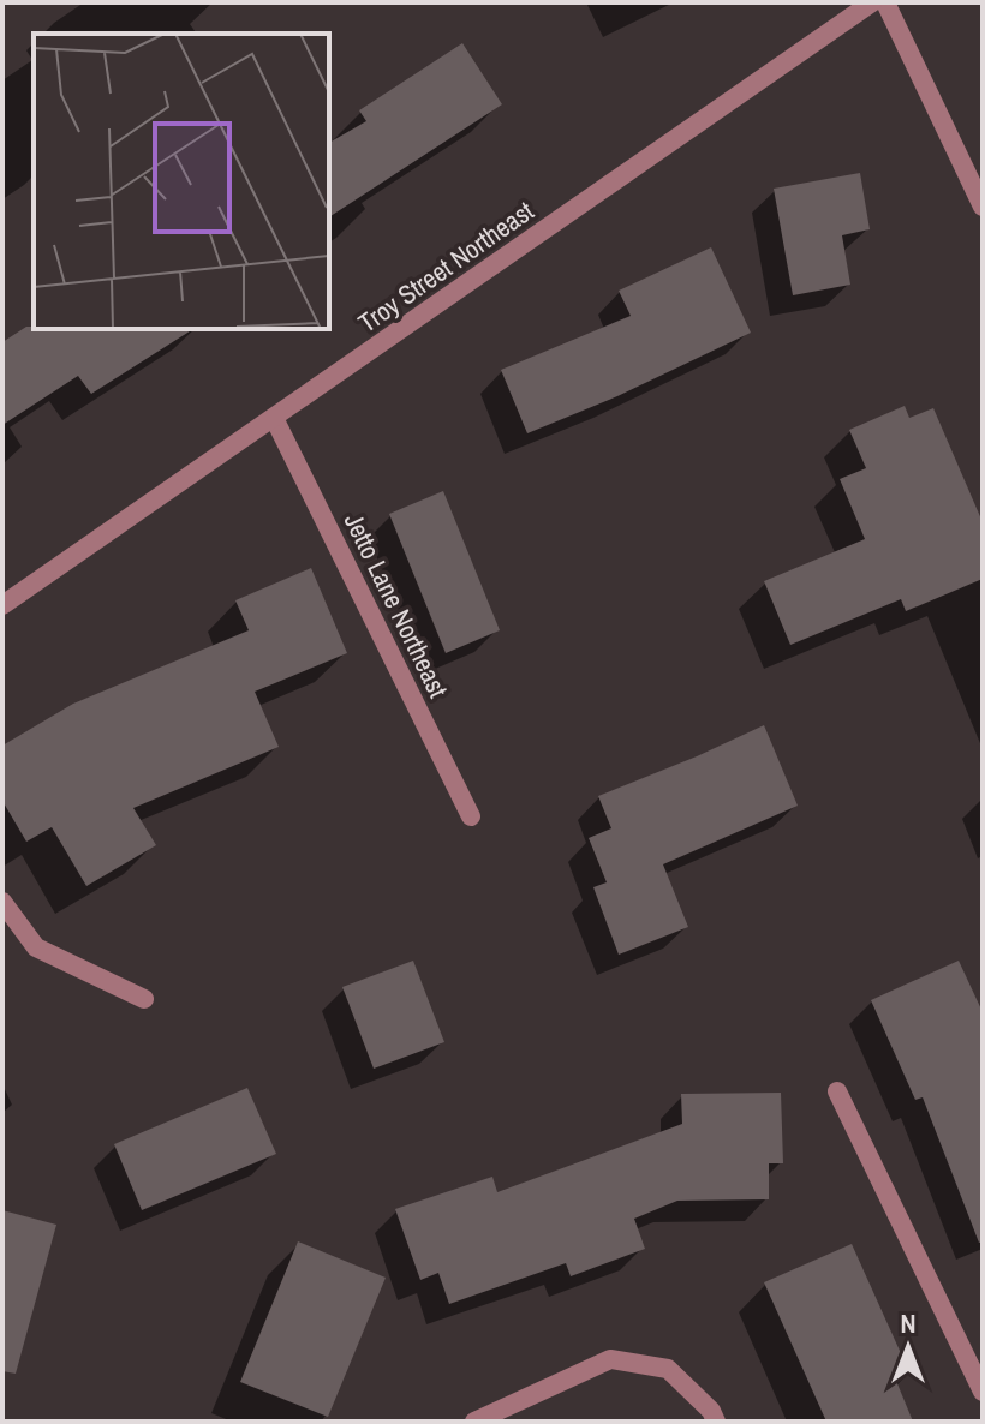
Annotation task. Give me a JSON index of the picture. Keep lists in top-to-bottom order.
{
  "streets": {
    "street": ["Troy Street Northeast", "Jetto Lane Northeast"]
  },
  "crossings": [
    ["Troy Street Northeast", "Jetto Lane Northeast"]
  ],
  "north": "top"
}
